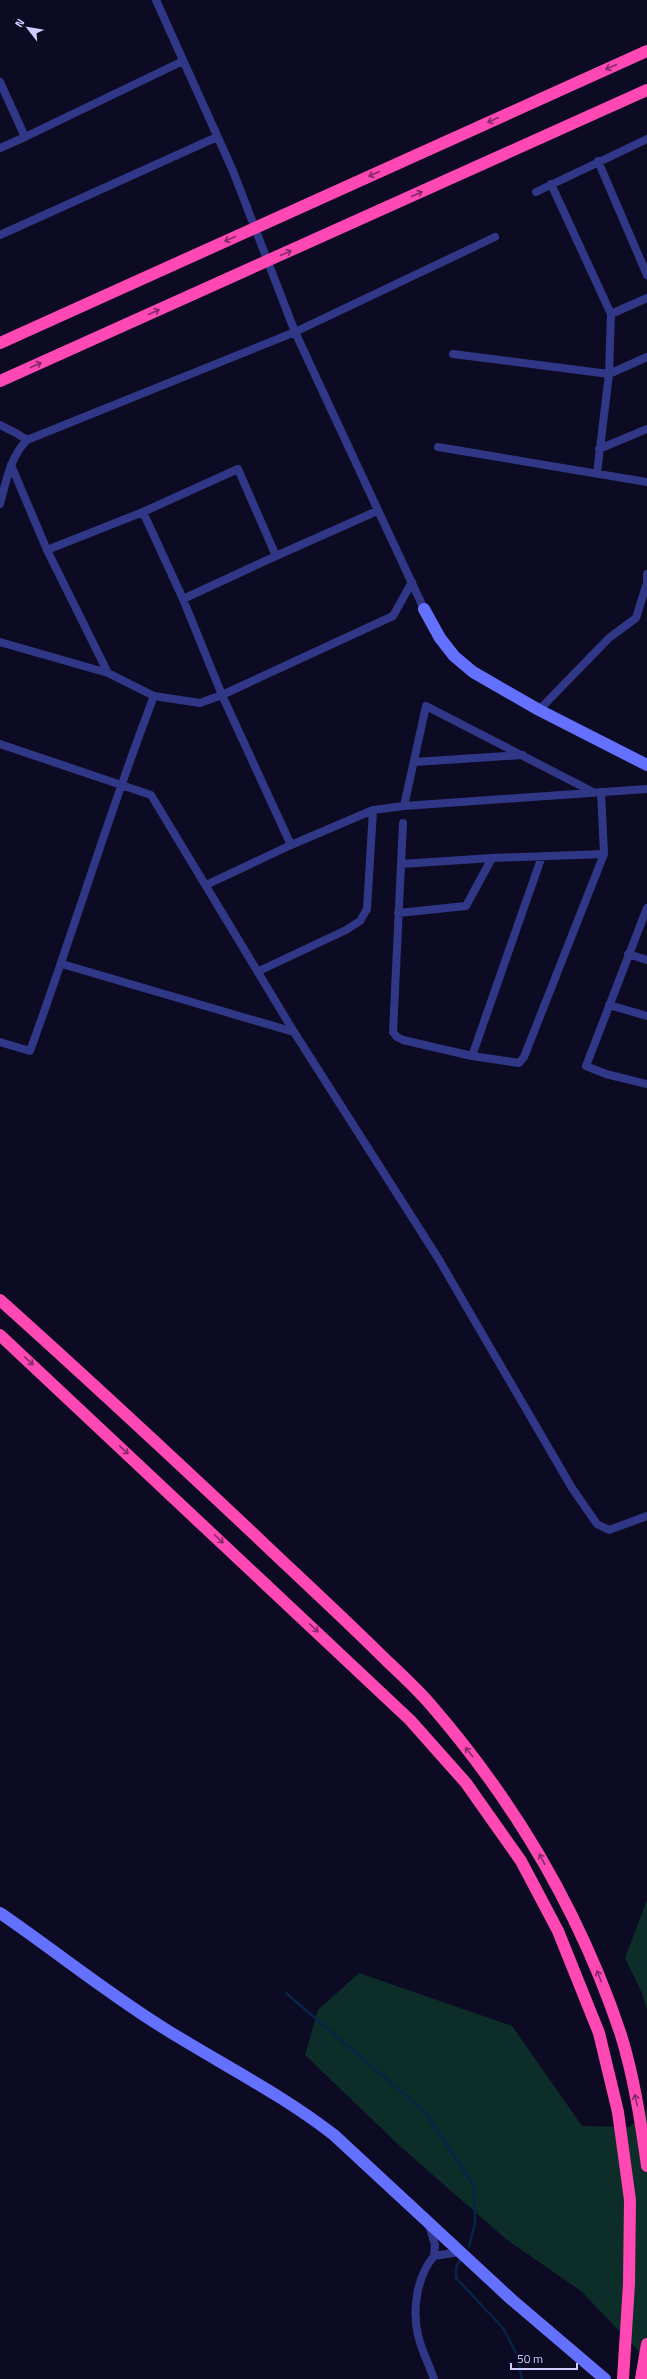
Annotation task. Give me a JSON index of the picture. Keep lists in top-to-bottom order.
{
  "scale_bar": "50 m",
  "north": "top left"
}
